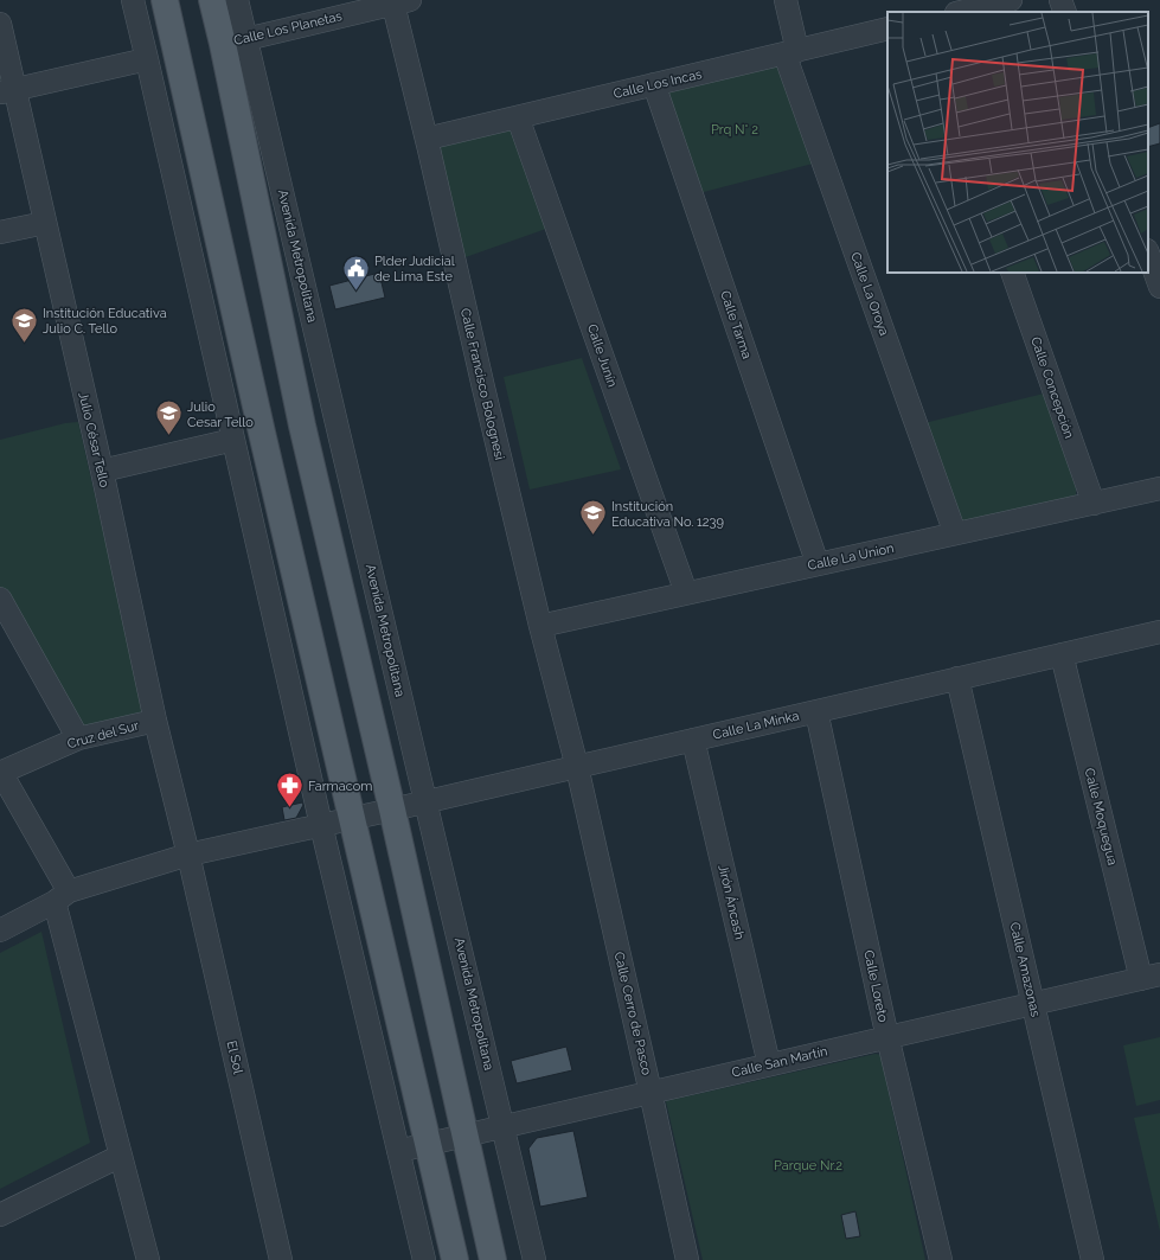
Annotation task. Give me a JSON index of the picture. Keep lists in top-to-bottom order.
{
  "streets": {
    "main road": ["Avenida Metropolitana"],
    "street": [
      "Calle Los Planetas",
      "Calle Los Incas",
      "Calle La Oroya",
      "Calle Tarma",
      "Calle Junín",
      "Calle Francisco Bolognesi",
      "Calle Concepción",
      "Julio César Tello",
      "Calle La Union",
      "Calle La Minka",
      "Cruz del Sur",
      "Calle Moquegua",
      "Jirón Áncash",
      "Calle Amazonas",
      "Calle Loreto",
      "Calle Cerro de Pasco",
      "El Sol",
      "Calle San Martín"
    ]
  },
  "crossings": [
    ["Calle Los Planetas", "Avenida Metropolitana"],
    ["Calle Los Planetas", "Calle Francisco Bolognesi"],
    ["Calle Los Incas", "Calle La Oroya"],
    ["Calle Los Incas", "Calle Tarma"],
    ["Calle Los Incas", "Calle Junín"],
    ["Calle Los Incas", "Calle Francisco Bolognesi"],
    ["Avenida Metropolitana", "Calle La Minka"],
    ["Avenida Metropolitana", "Calle San Martín"],
    ["Calle La Oroya", "Calle La Union"],
    ["Calle Tarma", "Calle La Union"],
    ["Calle Junín", "Calle La Union"],
    ["Calle Francisco Bolognesi", "Calle La Union"],
    ["Calle Francisco Bolognesi", "Calle La Minka"],
    ["Calle Francisco Bolognesi", "Calle Cerro de Pasco"],
    ["Calle Concepción", "Calle La Union"],
    ["Julio César Tello", "Calle La Minka"],
    ["Julio César Tello", "Cruz del Sur"],
    ["Julio César Tello", "El Sol"],
    ["Calle La Minka", "Calle Moquegua"],
    ["Calle La Minka", "Jirón Áncash"],
    ["Calle La Minka", "Calle Amazonas"],
    ["Calle La Minka", "Calle Loreto"],
    ["Calle La Minka", "Calle Cerro de Pasco"],
    ["Calle La Minka", "El Sol"],
    ["Calle Moquegua", "Calle San Martín"],
    ["Jirón Áncash", "Calle San Martín"],
    ["Calle Amazonas", "Calle San Martín"],
    ["Calle Loreto", "Calle San Martín"],
    ["Calle Cerro de Pasco", "Calle San Martín"]
  ],
  "parks": ["Prq N° 2", "Parque Nr.2"],
  "places": {
    "public building": ["Plder Judicial de Lima Este"],
    "school or university": ["Institución Educativa Julio C. Tello", "Julio Cesar Tello", "Institución Educativa No. 1239"],
    "pharmacy": ["Farmacom"]
  }
}
